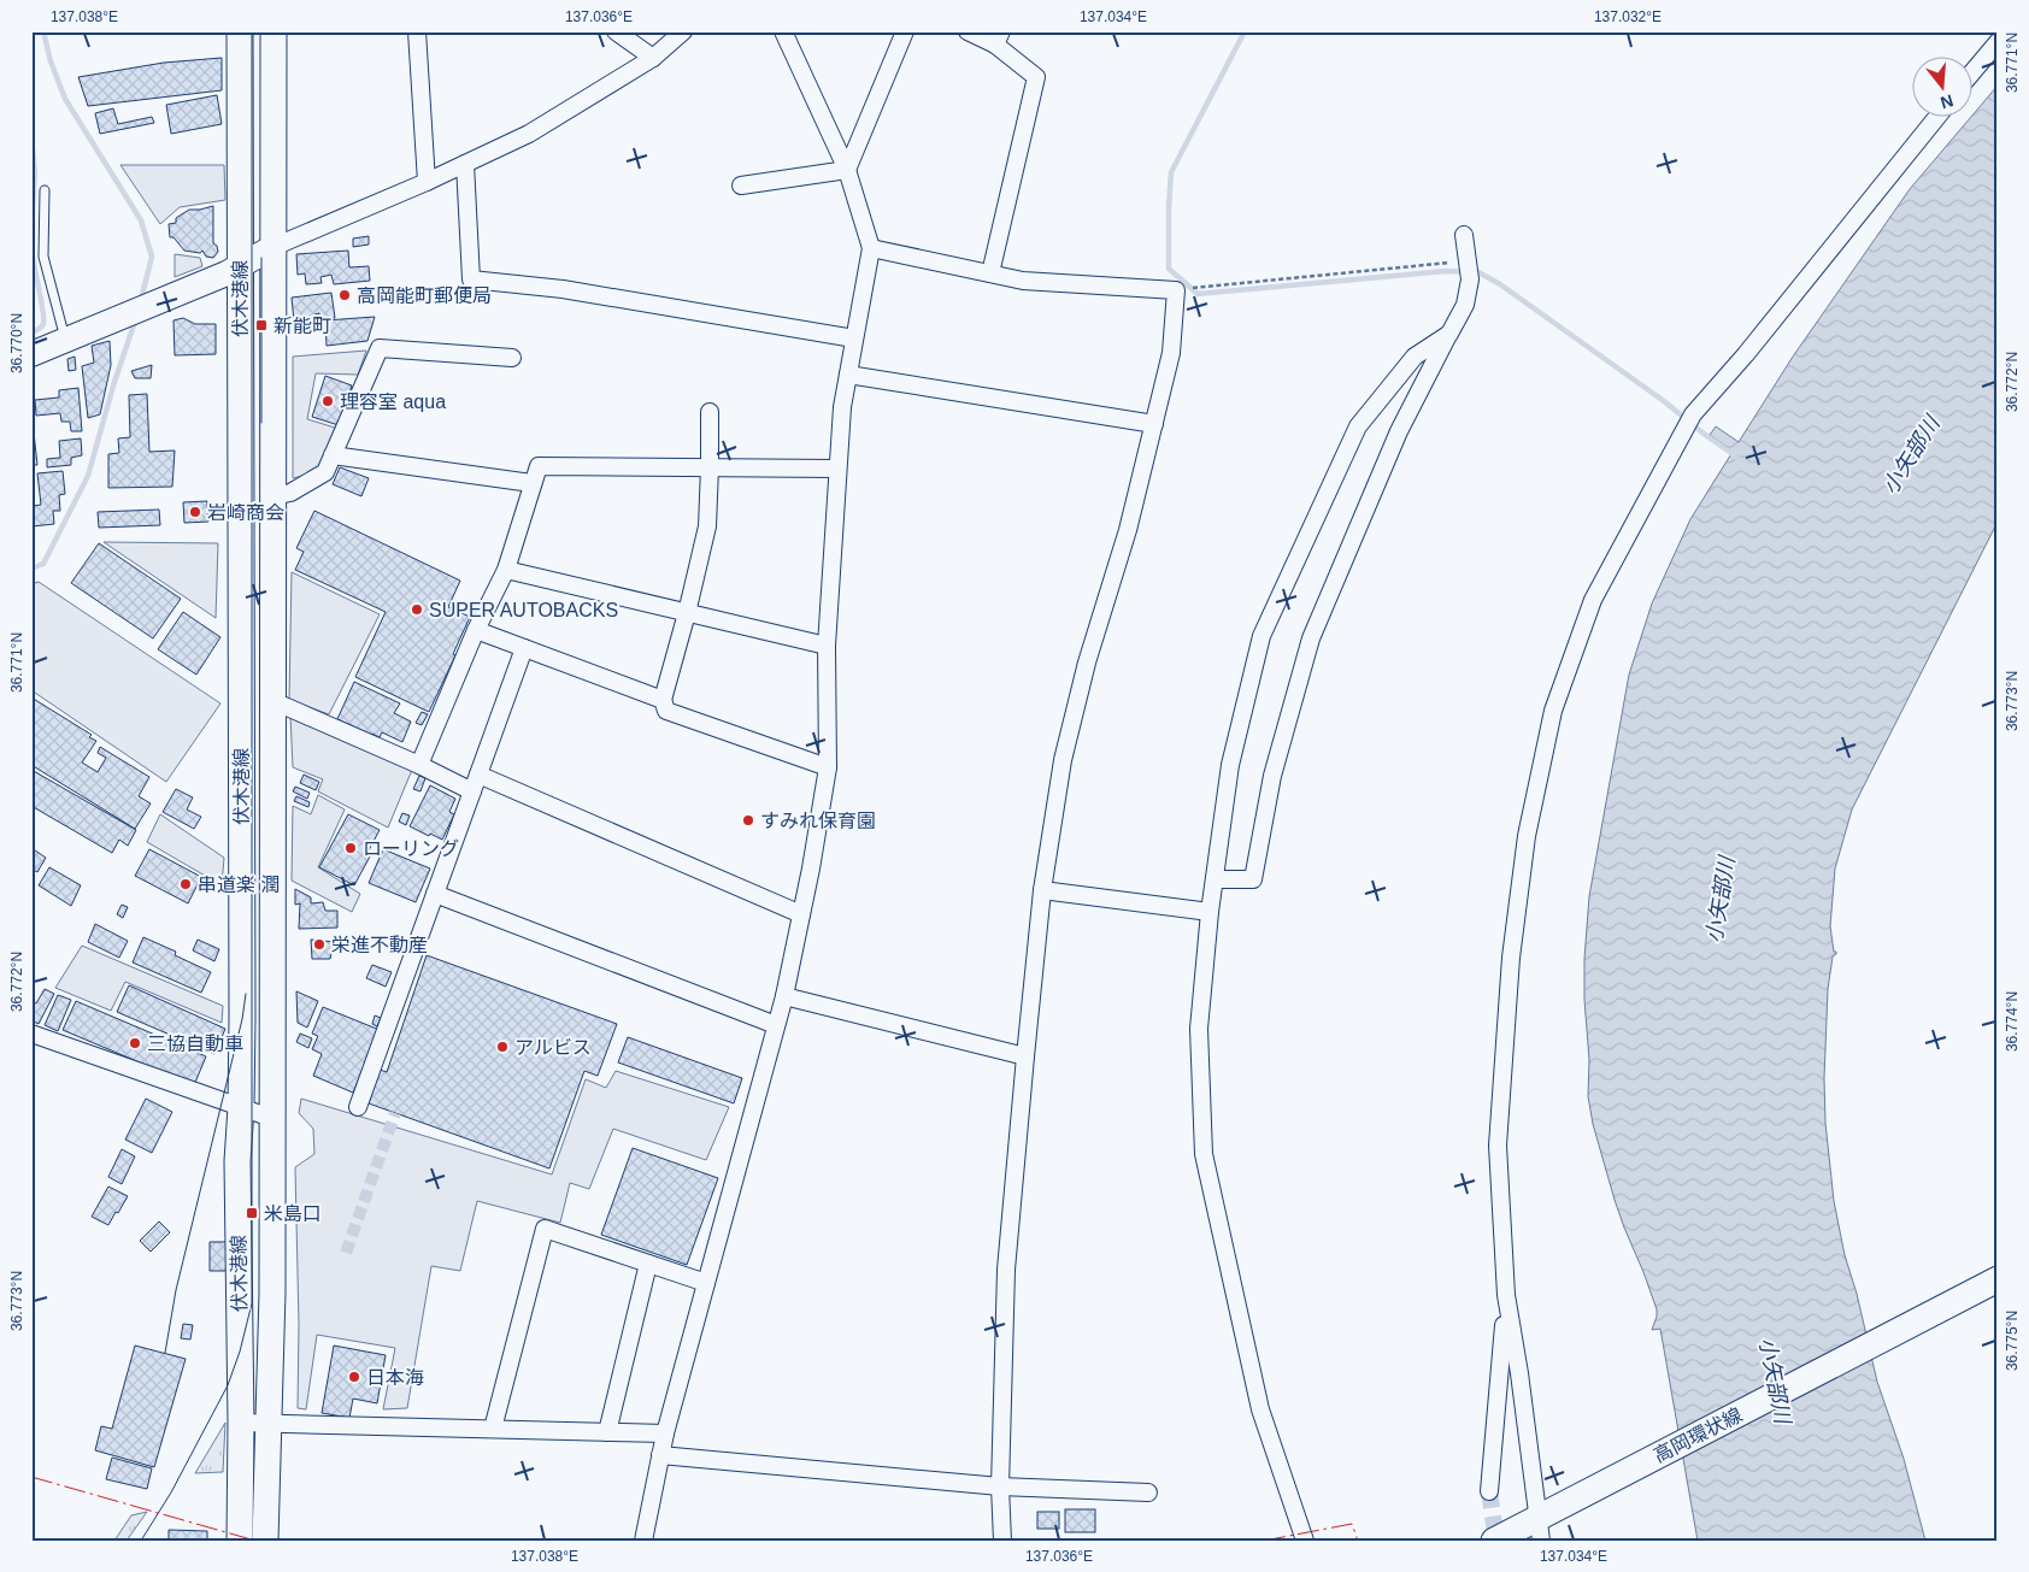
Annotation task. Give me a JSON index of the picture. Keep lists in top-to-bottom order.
{
  "streets": {
    "main road": ["伏木港線", "高岡環状線"]
  },
  "water": ["小矢部川"],
  "places": {
    "other": [
      "高岡能町郵便局",
      "理容室 aqua",
      "岩崎商会",
      "SUPER AUTOBACKS",
      "すみれ保育園",
      "ローリング",
      "串道楽 潤",
      "栄進不動産",
      "三協自動車",
      "アルビス",
      "日本海"
    ],
    "transit": ["新能町", "米島口"]
  },
  "north": "bottom",
  "coordinates": [
    "137.038°E",
    "137.036°E",
    "137.034°E",
    "137.032°E",
    "36.771°N",
    "36.770°N",
    "36.772°N",
    "36.773°N",
    "36.774°N",
    "36.775°N"
  ]
}
